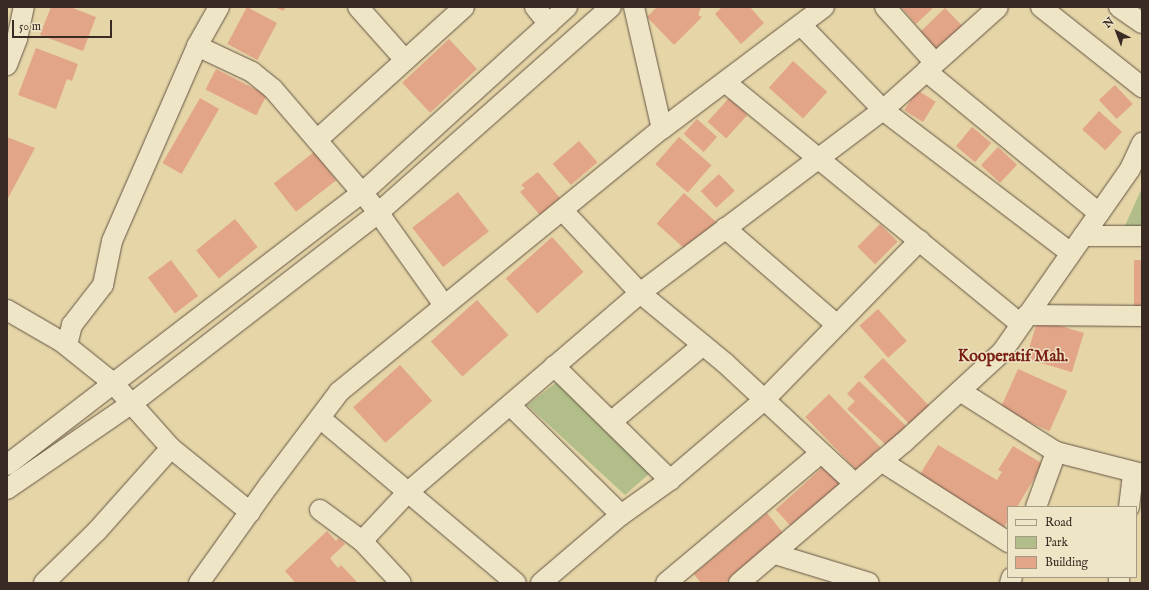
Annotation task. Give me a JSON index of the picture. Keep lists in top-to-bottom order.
{
  "districts": ["Kooperatif Mah."],
  "legend": ["Road", "Park", "Building"],
  "scale_bar": "50 m",
  "north": "top left"
}
